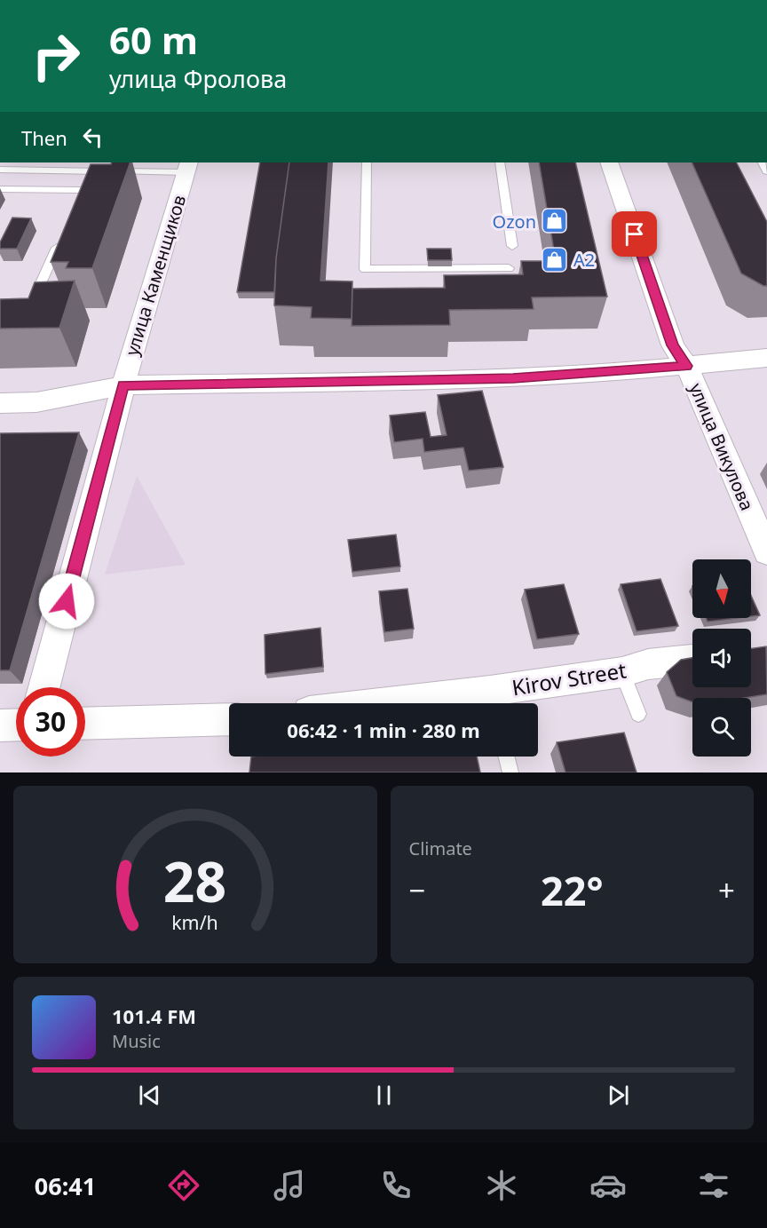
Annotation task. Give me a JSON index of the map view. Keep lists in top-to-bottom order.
{
  "streets": {
    "street": ["улица Каменщиков", "улица Викулова", "Kirov Street"]
  },
  "places": {
    "shop": ["Ozon", "А2"]
  },
  "north": "bottom",
  "page": {
    "turn": ["60 m", "улица Фролова"],
    "then": "Then",
    "limit": "30",
    "trip": "06:42 · 1 min · 280 m",
    "tile": "Climate",
    "heat": ["−", "22°", "+"],
    "song": ["101.4 FM", "Music"],
    "tabs": "06:41",
    "gauge": ["28", "km/h"]
  }
}
